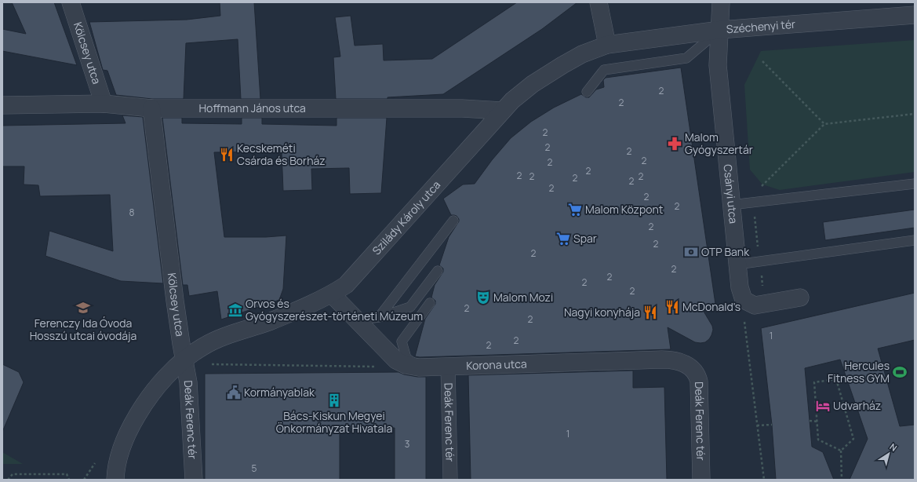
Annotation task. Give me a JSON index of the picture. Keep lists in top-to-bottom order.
{
  "streets": {
    "street": [
      "Széchenyi tér",
      "Kölcsey utca",
      "Hoffmann János utca",
      "Csányi utca",
      "Szilády Károly utca",
      "Korona utca",
      "Deák Ferenc tér"
    ]
  },
  "crossings": [
    ["Széchenyi tér", "Csányi utca"],
    ["Széchenyi tér", "Szilády Károly utca"],
    ["Kölcsey utca", "Hoffmann János utca"],
    ["Kölcsey utca", "Szilády Károly utca"],
    ["Kölcsey utca", "Deák Ferenc tér"],
    ["Hoffmann János utca", "Szilády Károly utca"],
    ["Szilády Károly utca", "Korona utca"],
    ["Szilády Károly utca", "Deák Ferenc tér"],
    ["Korona utca", "Deák Ferenc tér"]
  ],
  "places": {
    "pharmacy": ["Malom Gyógyszertár"],
    "restaurant": ["Kecskeméti Csárda és Borház", "McDonald's", "Nagyi konyhája"],
    "supermarket": ["Malom Központ", "Spar"],
    "bank": ["OTP Bank"],
    "theatre": ["Malom Mozi"],
    "school or university": ["Ferenczy Ida Óvoda Hosszú utcai óvodája"],
    "museum": ["Orvos és Gyógyszerészet-történeti Múzeum"],
    "sports": ["Hercules Fitness GYM"],
    "public building": ["Kormányablak"],
    "building": ["Bács-Kiskun Megyei Önkormányzat Hivatala"],
    "hotel": ["Udvarház"]
  },
  "house_numbers": [
    "2",
    "2",
    "2",
    "2",
    "2",
    "2",
    "2",
    "2",
    "2",
    "2",
    "2",
    "2",
    "2",
    "2",
    "2",
    "2",
    "8",
    "2",
    "2",
    "2",
    "2",
    "2",
    "2",
    "2",
    "2",
    "2",
    "1",
    "2",
    "2",
    "1",
    "3",
    "5"
  ],
  "north": "top right"
}
